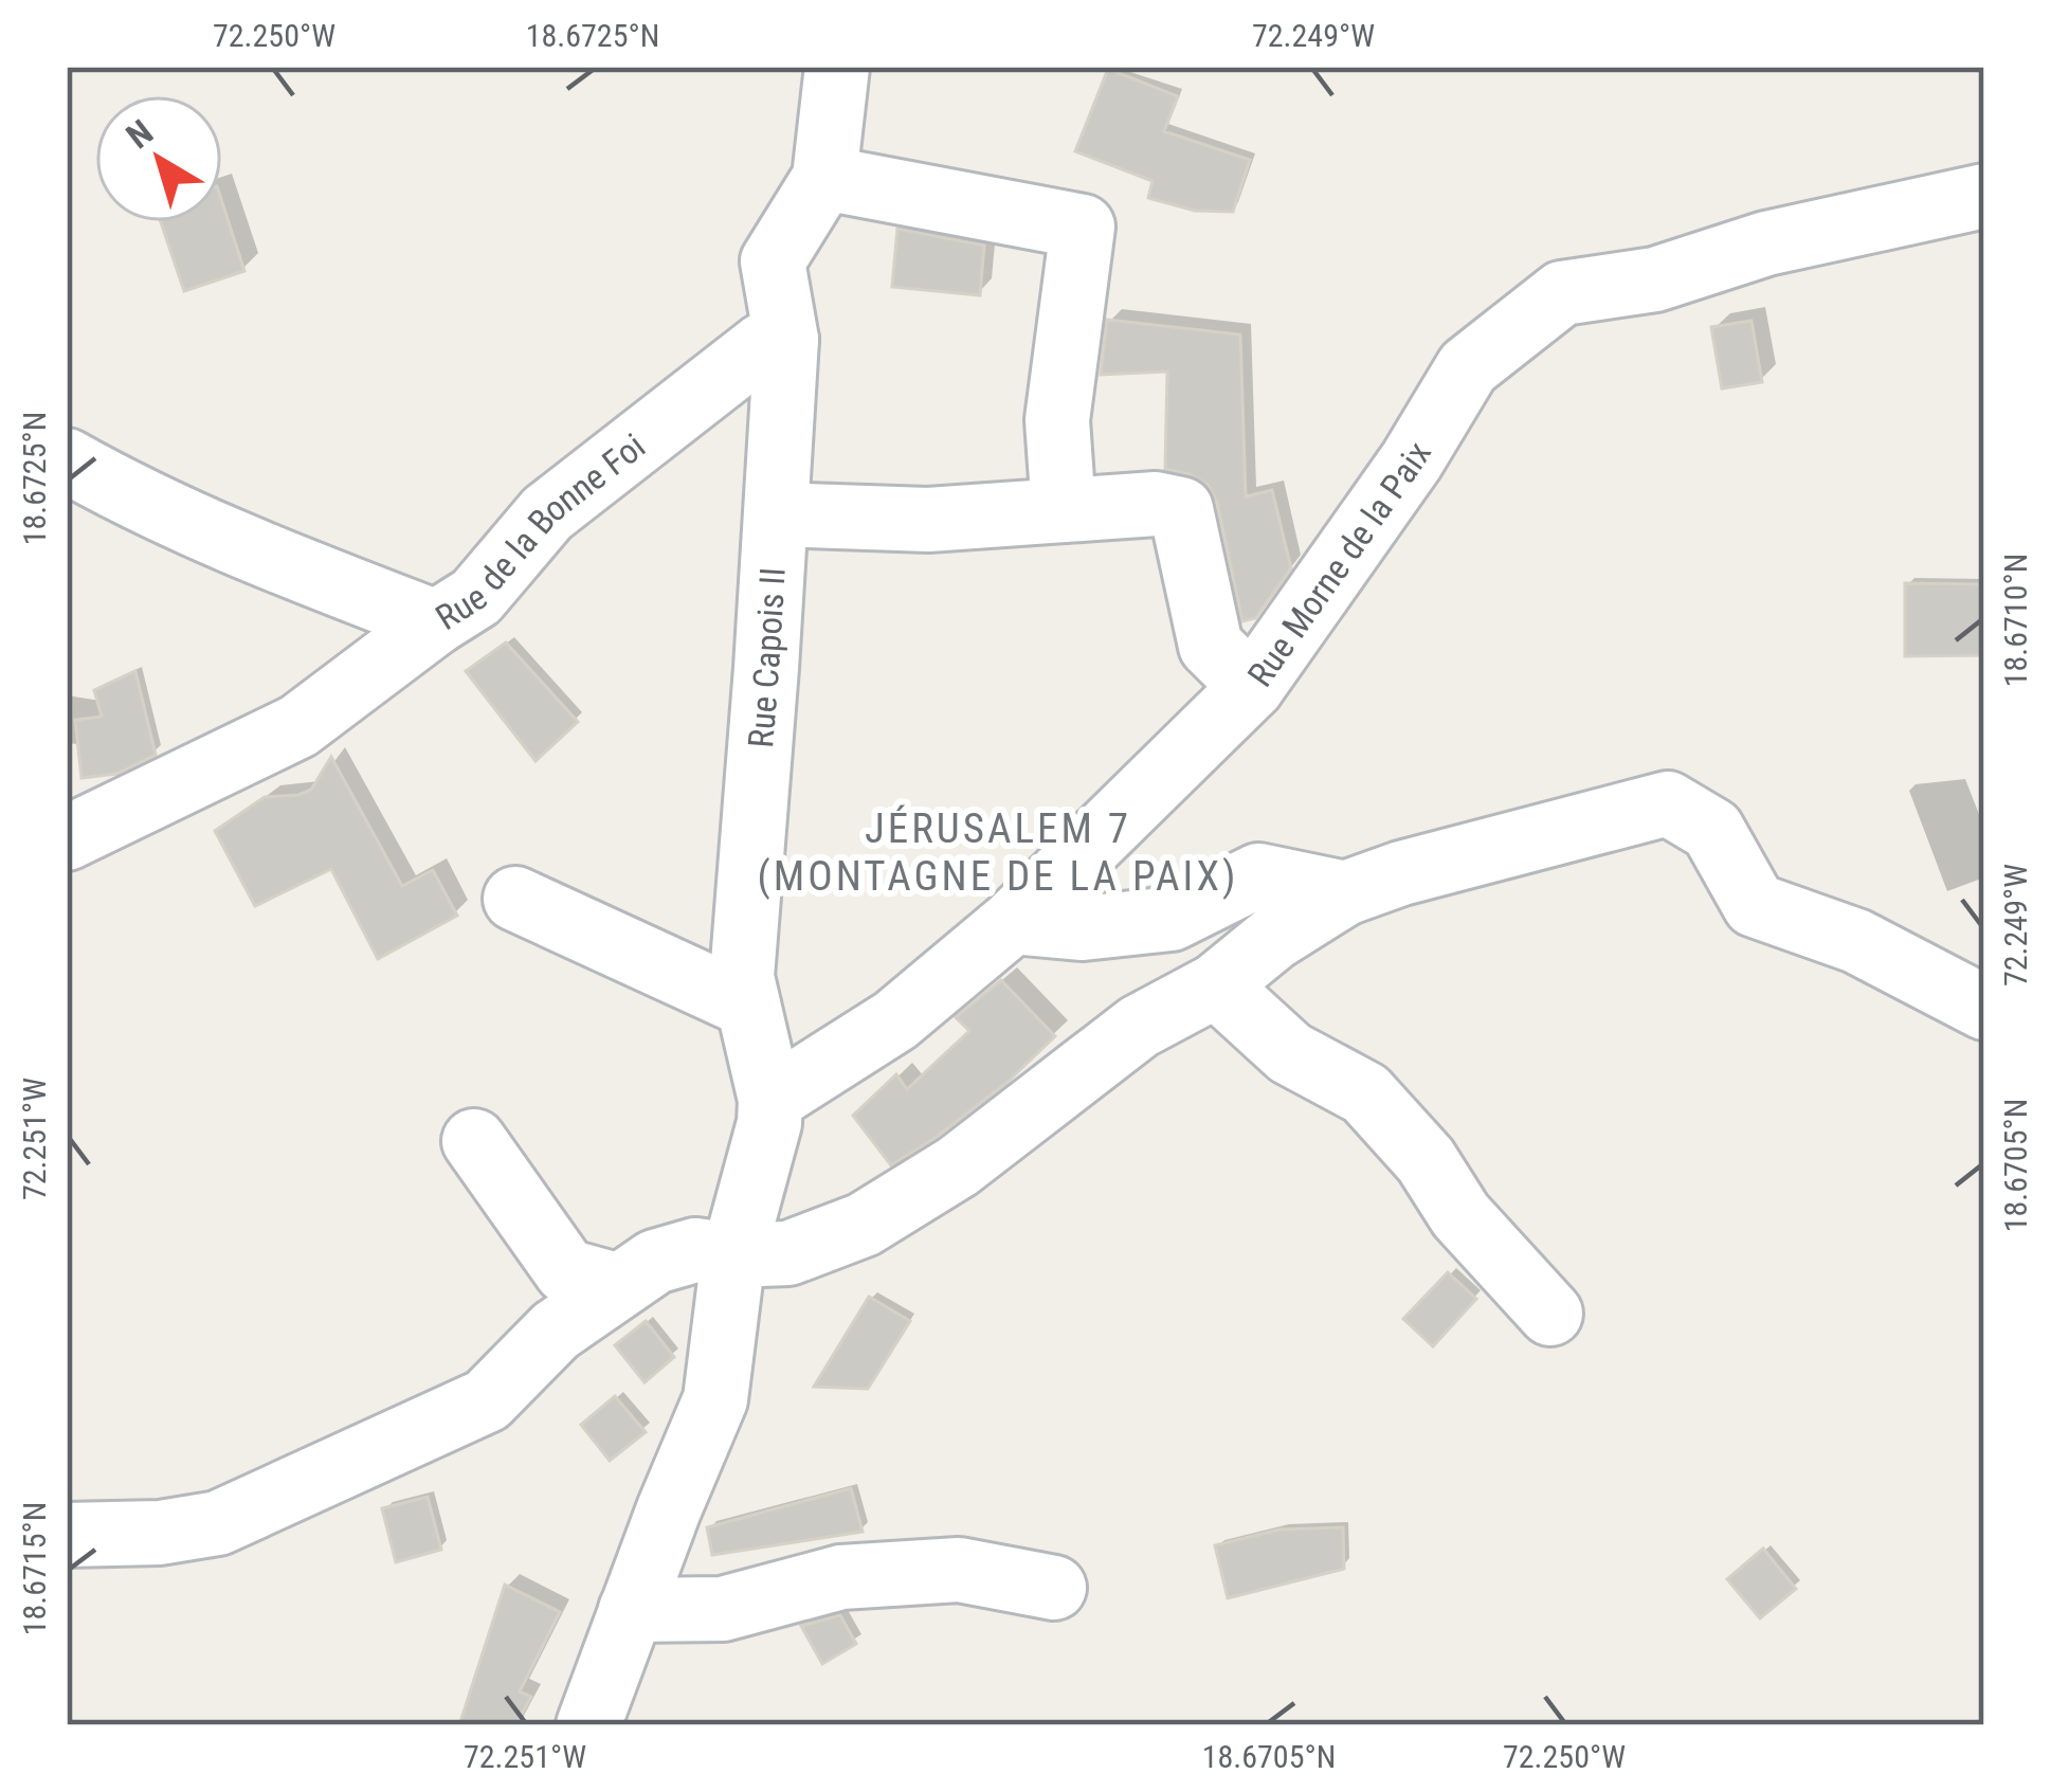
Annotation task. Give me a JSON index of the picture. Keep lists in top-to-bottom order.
{
  "streets": {
    "street": ["Rue de la Bonne Foi", "Rue Morne de la Paix", "Rue Capois II"]
  },
  "crossings": [
    ["Rue de la Bonne Foi", "Rue Capois II"],
    ["Rue Morne de la Paix", "Rue Capois II"]
  ],
  "districts": ["JÉRUSALEM 7 (MONTAGNE DE LA PAIX)"],
  "north": "top left",
  "coordinates": [
    "72.250°W",
    "18.6725°N",
    "72.249°W",
    "18.6710°N",
    "72.251°W",
    "18.6705°N",
    "18.6715°N"
  ]
}
